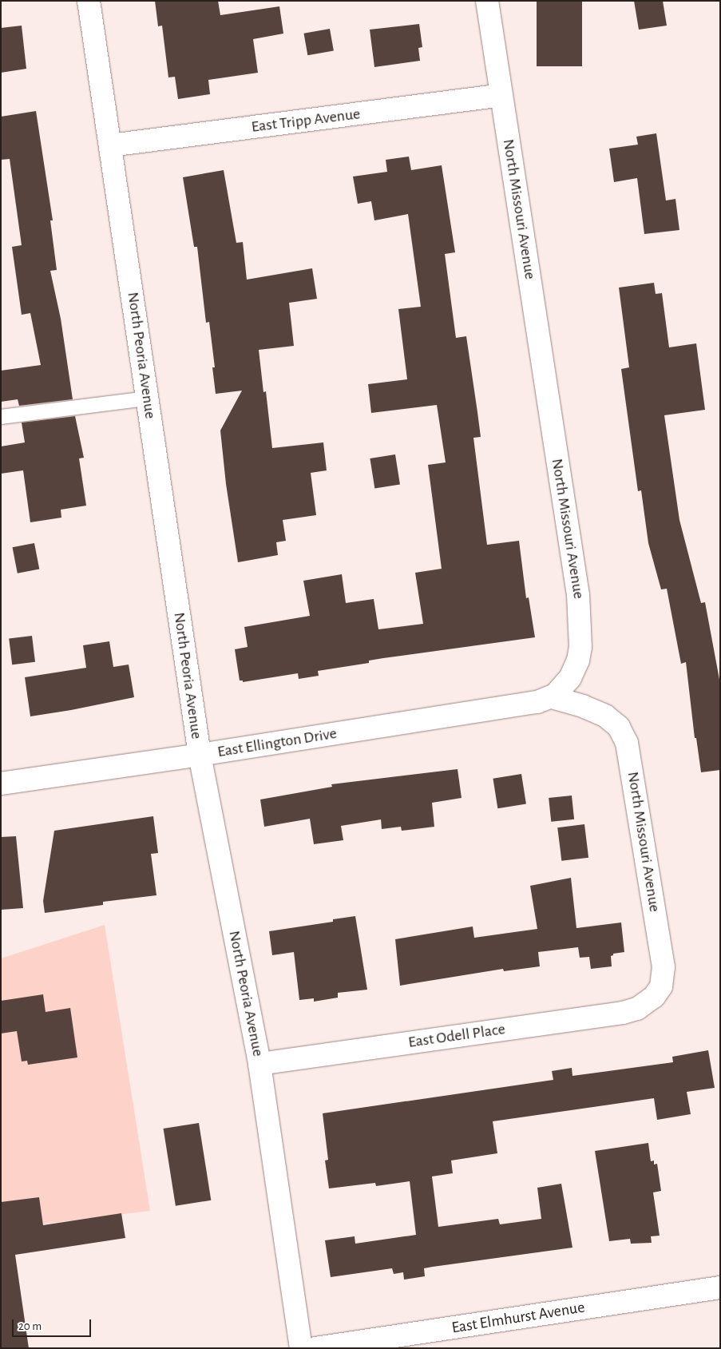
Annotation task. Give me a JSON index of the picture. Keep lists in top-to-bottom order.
{
  "streets": {
    "street": [
      "East Tripp Avenue",
      "North Missouri Avenue",
      "North Peoria Avenue",
      "East Ellington Drive",
      "East Odell Place",
      "East Elmhurst Avenue"
    ]
  },
  "crossings": [
    ["East Tripp Avenue", "North Missouri Avenue"],
    ["East Tripp Avenue", "North Peoria Avenue"],
    ["North Missouri Avenue", "East Ellington Drive"],
    ["North Missouri Avenue", "East Odell Place"],
    ["North Peoria Avenue", "East Ellington Drive"],
    ["North Peoria Avenue", "East Odell Place"]
  ],
  "scale_bar": "20 m"
}
